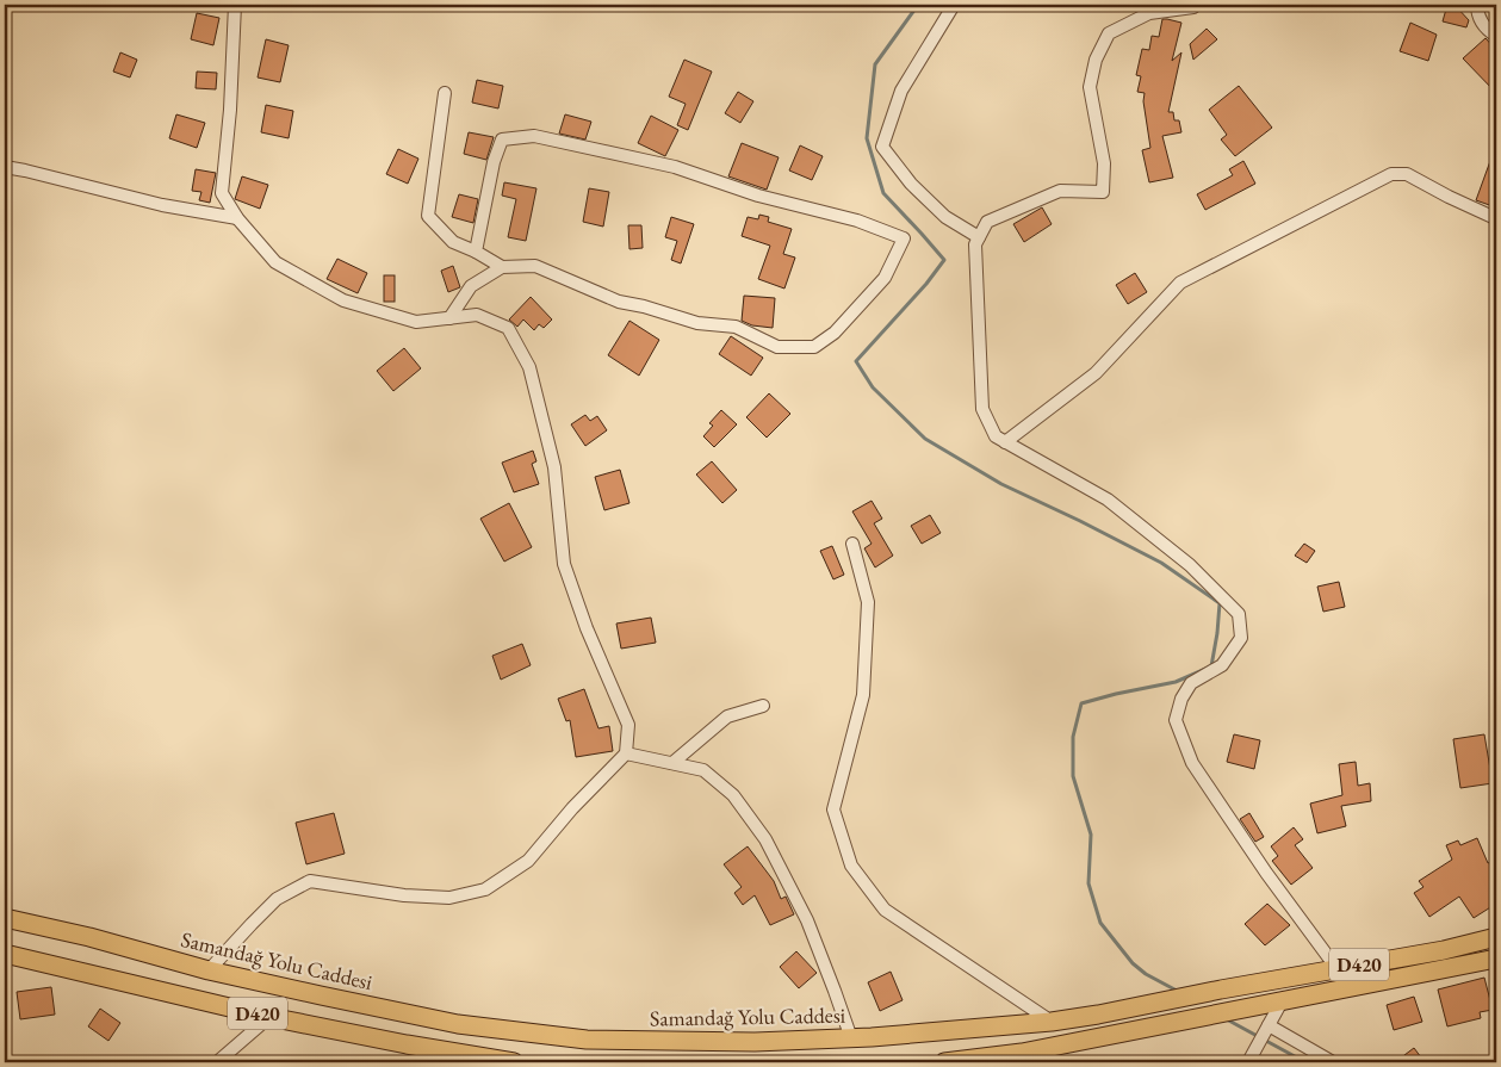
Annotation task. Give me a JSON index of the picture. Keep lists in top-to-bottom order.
{
  "streets": {
    "highway": ["Samandağ Yolu Caddesi", "D420"]
  }
}
